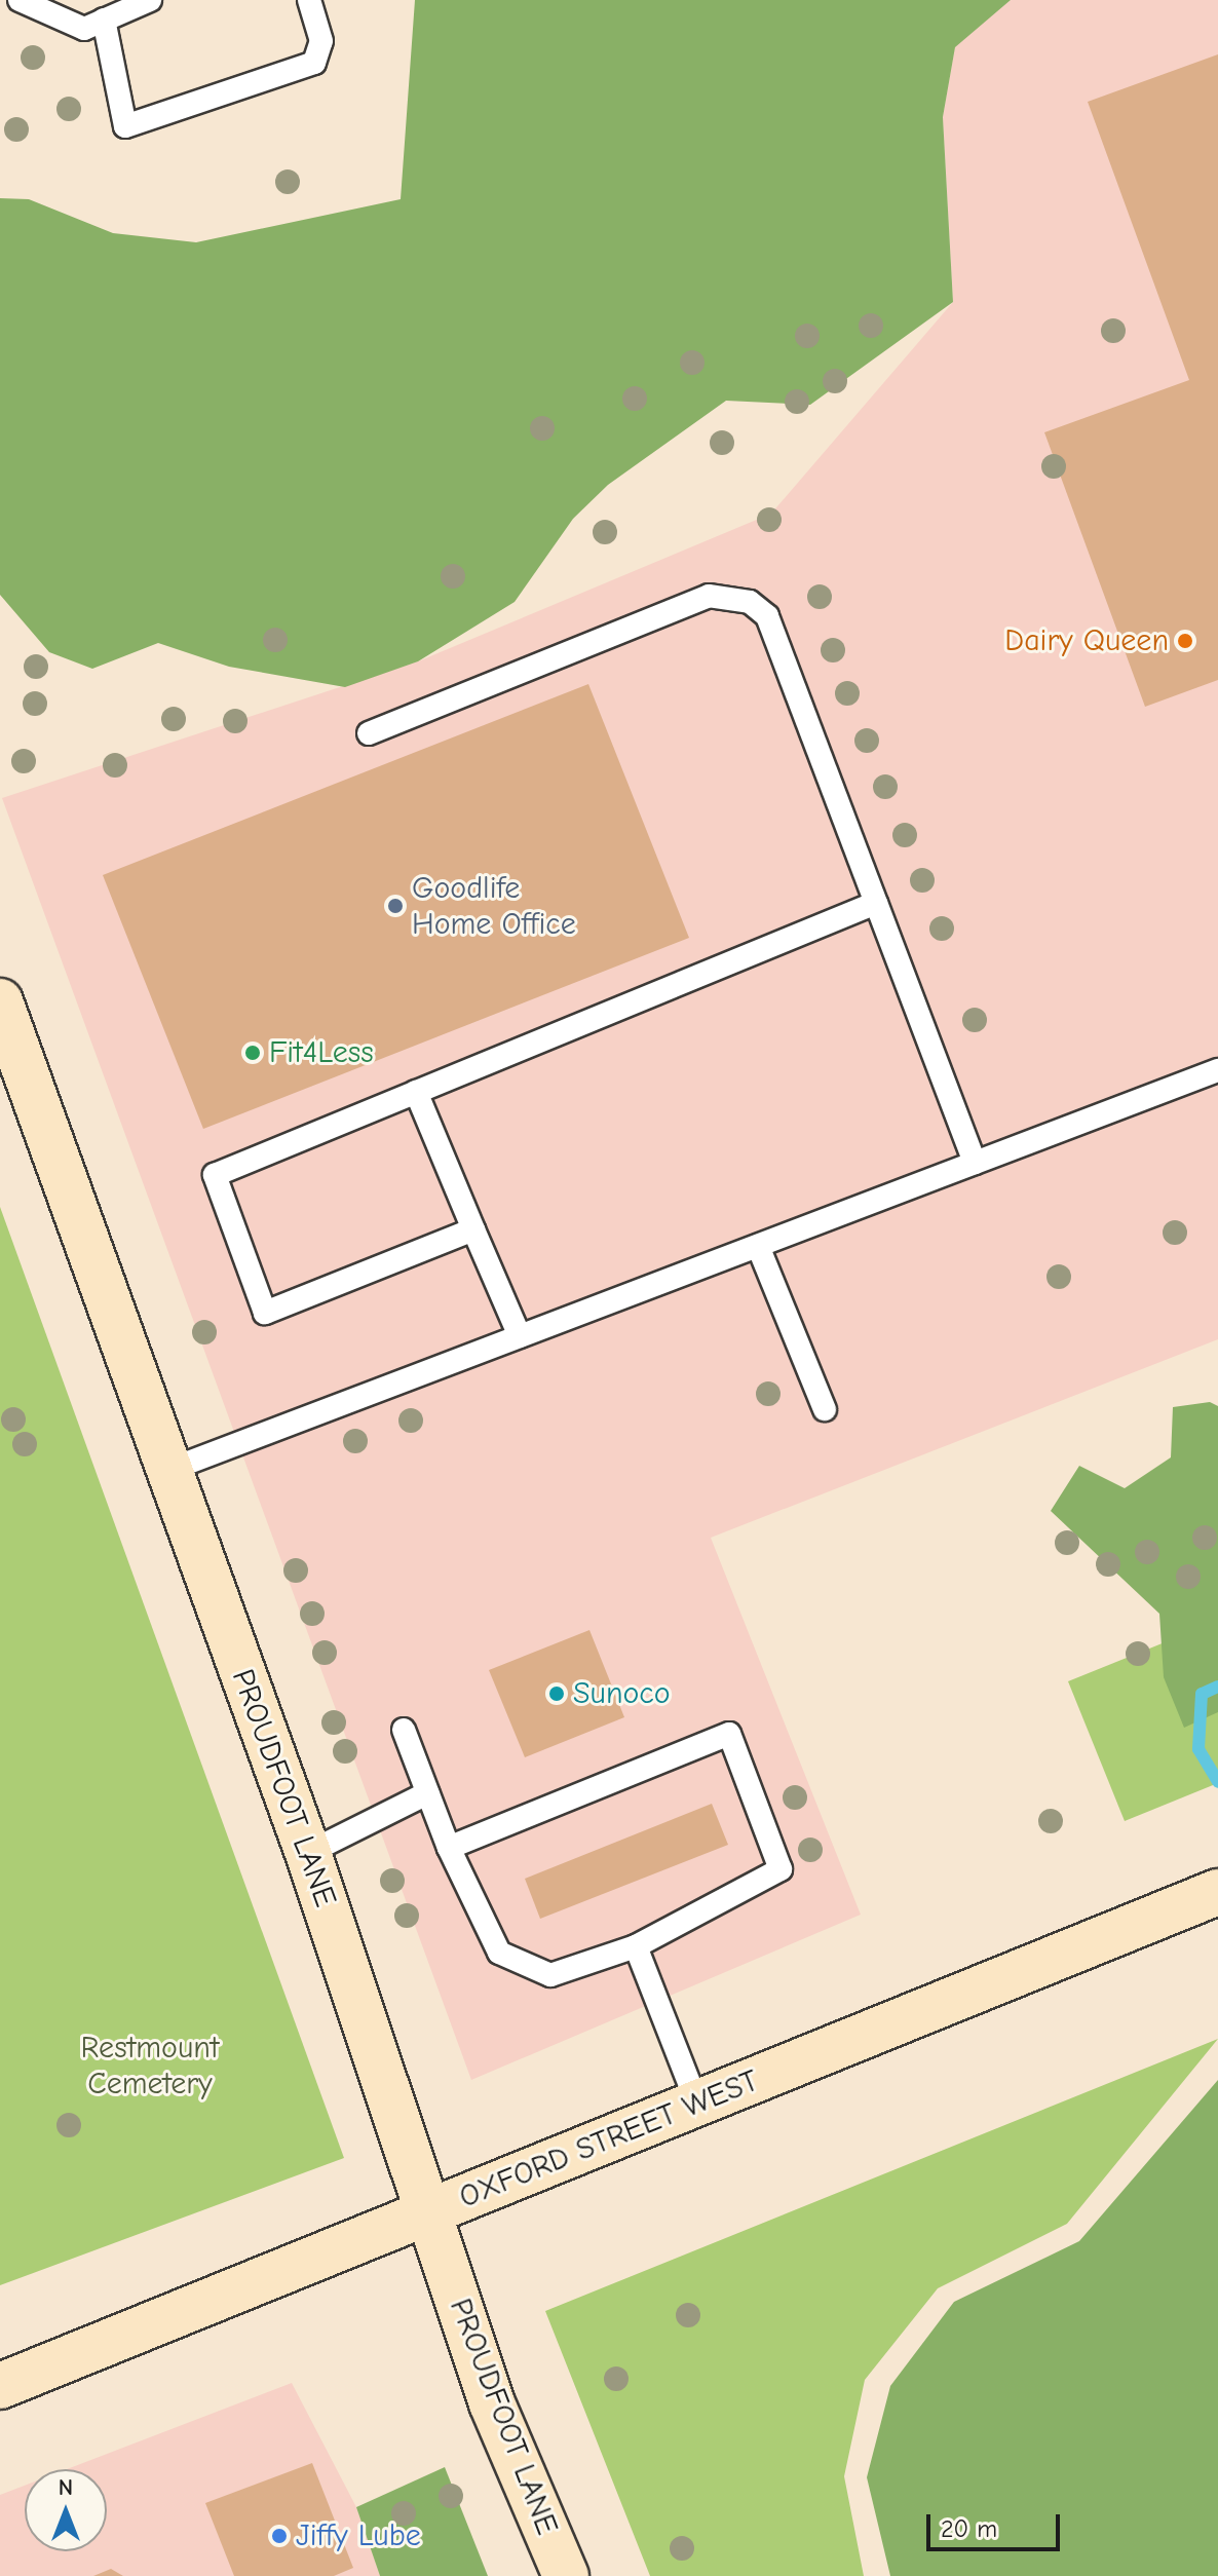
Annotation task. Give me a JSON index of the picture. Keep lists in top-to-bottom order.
{
  "streets": {
    "street": ["PROUDFOOT LANE", "OXFORD STREET WEST"]
  },
  "crossings": [
    ["PROUDFOOT LANE", "OXFORD STREET WEST"]
  ],
  "parks": ["Restmount Cemetery"],
  "places": [
    "Dairy Queen",
    "Goodlife Home Office",
    "Fit4Less",
    "Sunoco",
    "Jiffy Lube"
  ],
  "scale_bar": "20 m",
  "north": "top"
}
